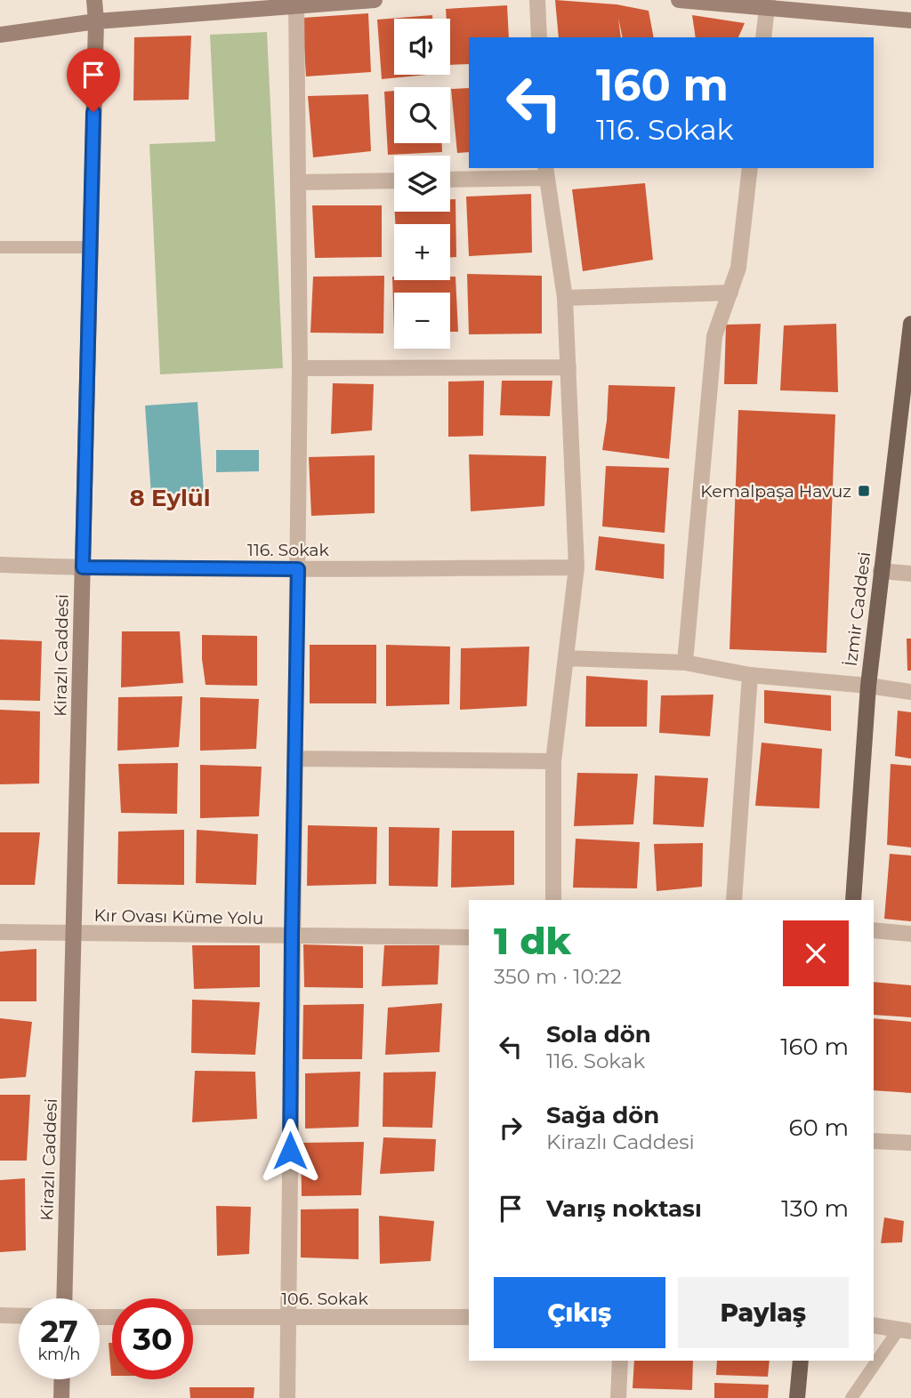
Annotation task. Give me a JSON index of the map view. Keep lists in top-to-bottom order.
{
  "streets": {
    "main road": ["İzmir Caddesi", "Kirazlı Caddesi"],
    "street": ["116. Sokak", "Kır Ovası Küme Yolu", "106. Sokak"]
  },
  "crossings": [
    ["116. Sokak", "Kirazlı Caddesi"],
    ["Kirazlı Caddesi", "Kır Ovası Küme Yolu"]
  ],
  "districts": ["8 Eylül"],
  "places": {
    "transit": ["Kemalpaşa Havuz"]
  },
  "page": {
    "map_buttons": ["+", "−"],
    "turn": ["160 m", "116. Sokak"],
    "heading": ["1 dk", "350 m · 10:22"],
    "list": [
      {
        "name": "Sola dön",
        "note": "116. Sokak",
        "value": "160 m"
      },
      {
        "name": "Sağa dön",
        "note": "Kirazlı Caddesi",
        "value": "60 m"
      },
      {
        "name": "Varış noktası",
        "value": "130 m"
      }
    ],
    "buttons": ["Çıkış", "Paylaş"],
    "speed": "27 km/h",
    "limit": "30"
  }
}
